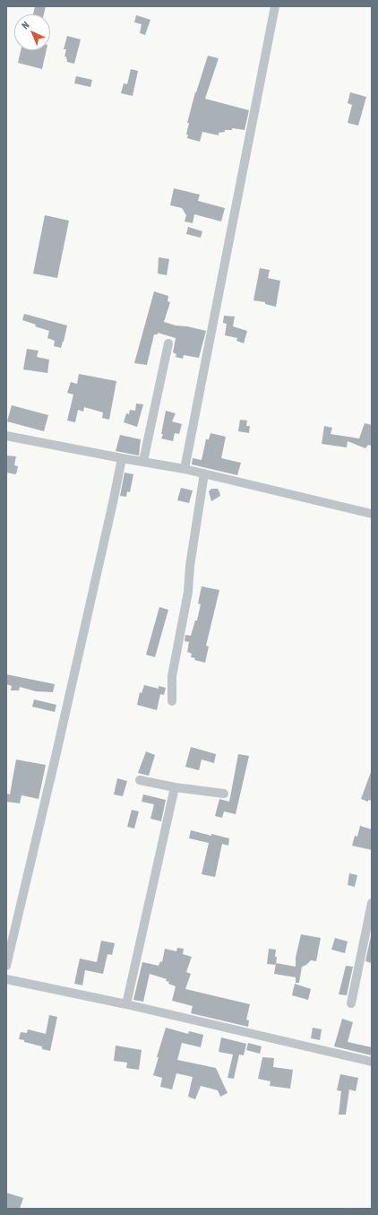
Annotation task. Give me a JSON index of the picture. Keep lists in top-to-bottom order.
{
  "north": "top left"
}
